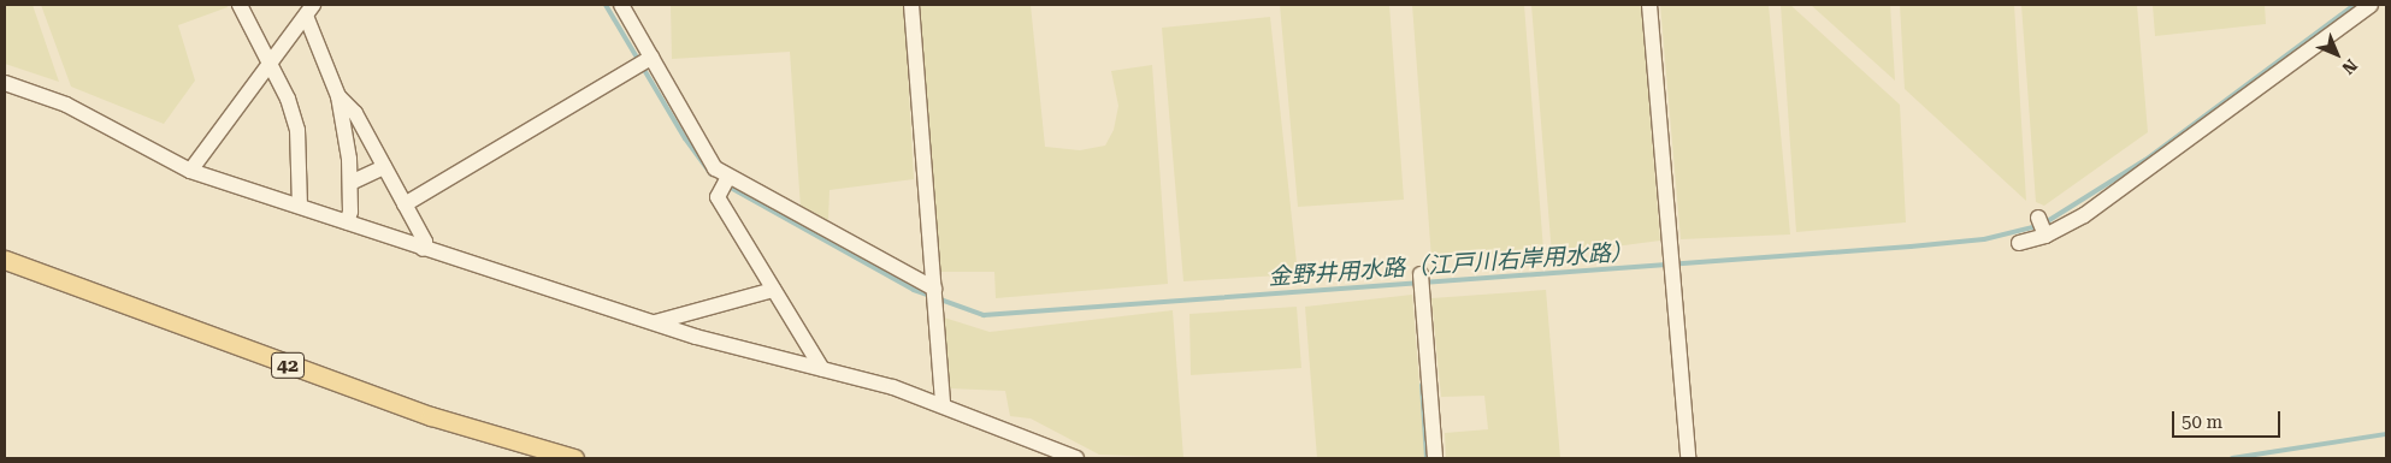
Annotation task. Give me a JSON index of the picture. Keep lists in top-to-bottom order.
{
  "streets": {
    "main road": ["42"]
  },
  "water": ["金野井用水路（江戸川右岸用水路）"],
  "scale_bar": "50 m",
  "north": "bottom right"
}
